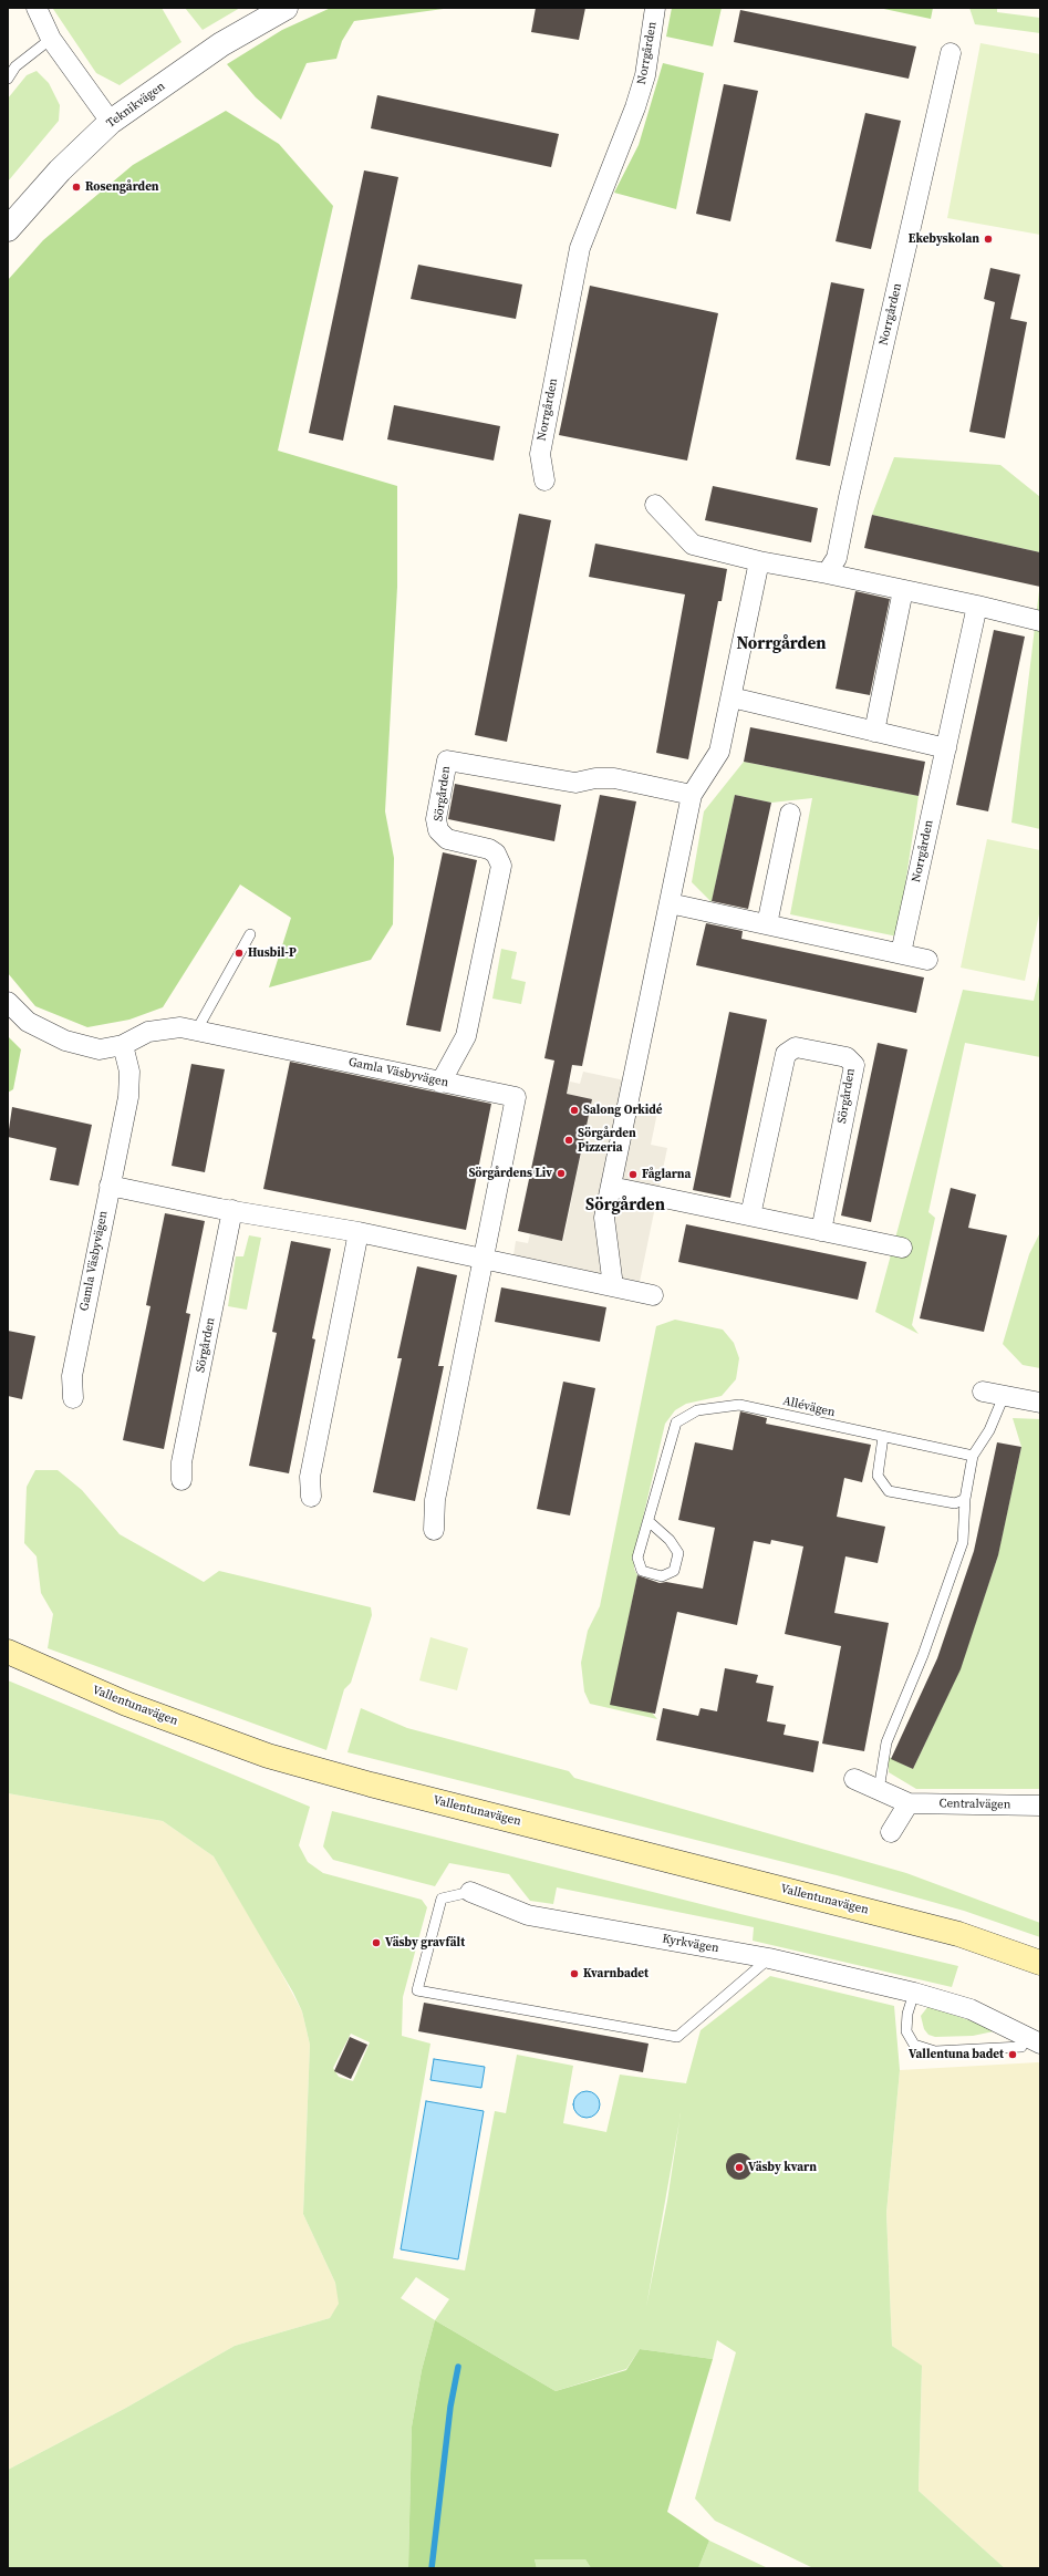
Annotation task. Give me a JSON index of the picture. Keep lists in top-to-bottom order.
{
  "streets": {
    "main road": ["Vallentunavägen"],
    "street": [
      "Norrgården",
      "Teknikvägen",
      "Sörgården",
      "Gamla Väsbyvägen",
      "Centralvägen",
      "Kyrkvägen"
    ],
    "lane": ["Allévägen"]
  },
  "crossings": [
    ["Sörgården", "Gamla Väsbyvägen"]
  ],
  "districts": ["Norrgården", "Sörgården"],
  "places": [
    "Rosengården",
    "Ekebyskolan",
    "Husbil-P",
    "Salong Orkidé",
    "Sörgården Pizzeria",
    "Sörgårdens Liv",
    "Fåglarna",
    "Väsby gravfält",
    "Kvarnbadet",
    "Vallentuna badet",
    "Väsby kvarn"
  ]
}
